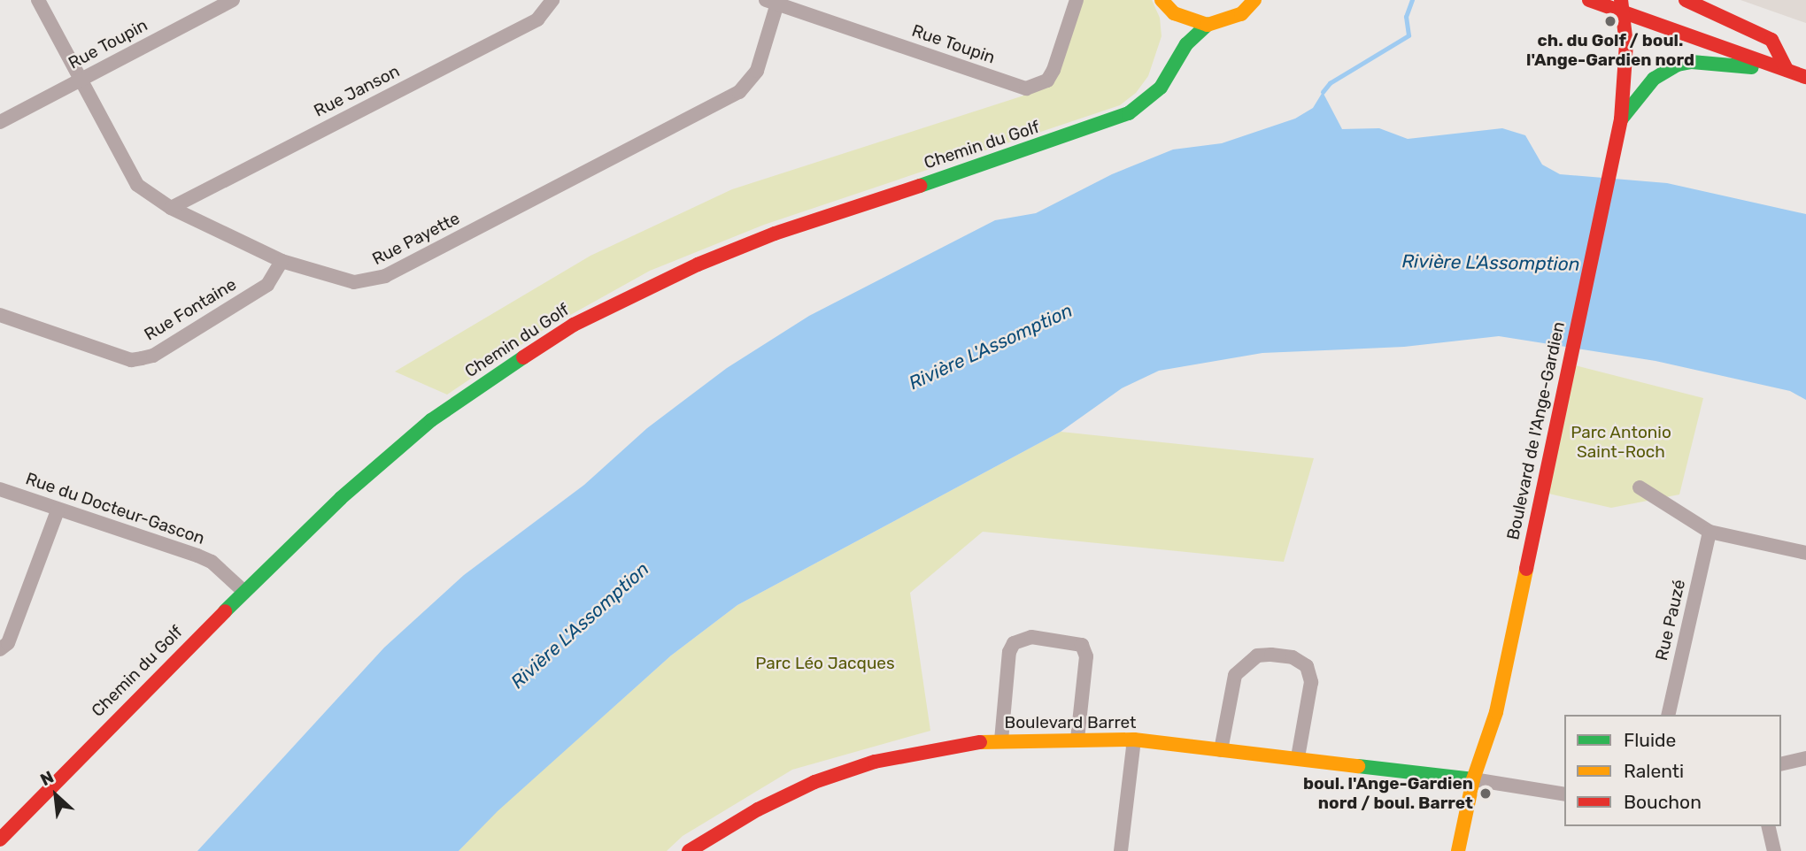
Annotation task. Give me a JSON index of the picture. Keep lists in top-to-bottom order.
{
  "streets": {
    "street": [
      "Rue Toupin",
      "Rue Janson",
      "Chemin du Golf",
      "Rue Payette",
      "Rue Fontaine",
      "Boulevard de l'Ange-Gardien",
      "Rue du Docteur-Gascon",
      "Rue Pauzé",
      "Boulevard Barret"
    ]
  },
  "crossings": [
    ["Rue Toupin", "Rue Payette"],
    ["Rue Janson", "Rue Payette"],
    ["Chemin du Golf", "Rue du Docteur-Gascon"],
    ["Rue Payette", "Rue Fontaine"],
    ["Boulevard de l'Ange-Gardien", "Boulevard Barret"]
  ],
  "water": ["Rivière L'Assomption"],
  "parks": ["Parc Antonio Saint-Roch", "Parc Léo Jacques"],
  "places": ["ch. du Golf / boul. l'Ange-Gardien nord", "boul. l'Ange-Gardien nord / boul. Barret"],
  "legend": ["Fluide", "Ralenti", "Bouchon"],
  "north": "top left"
}
